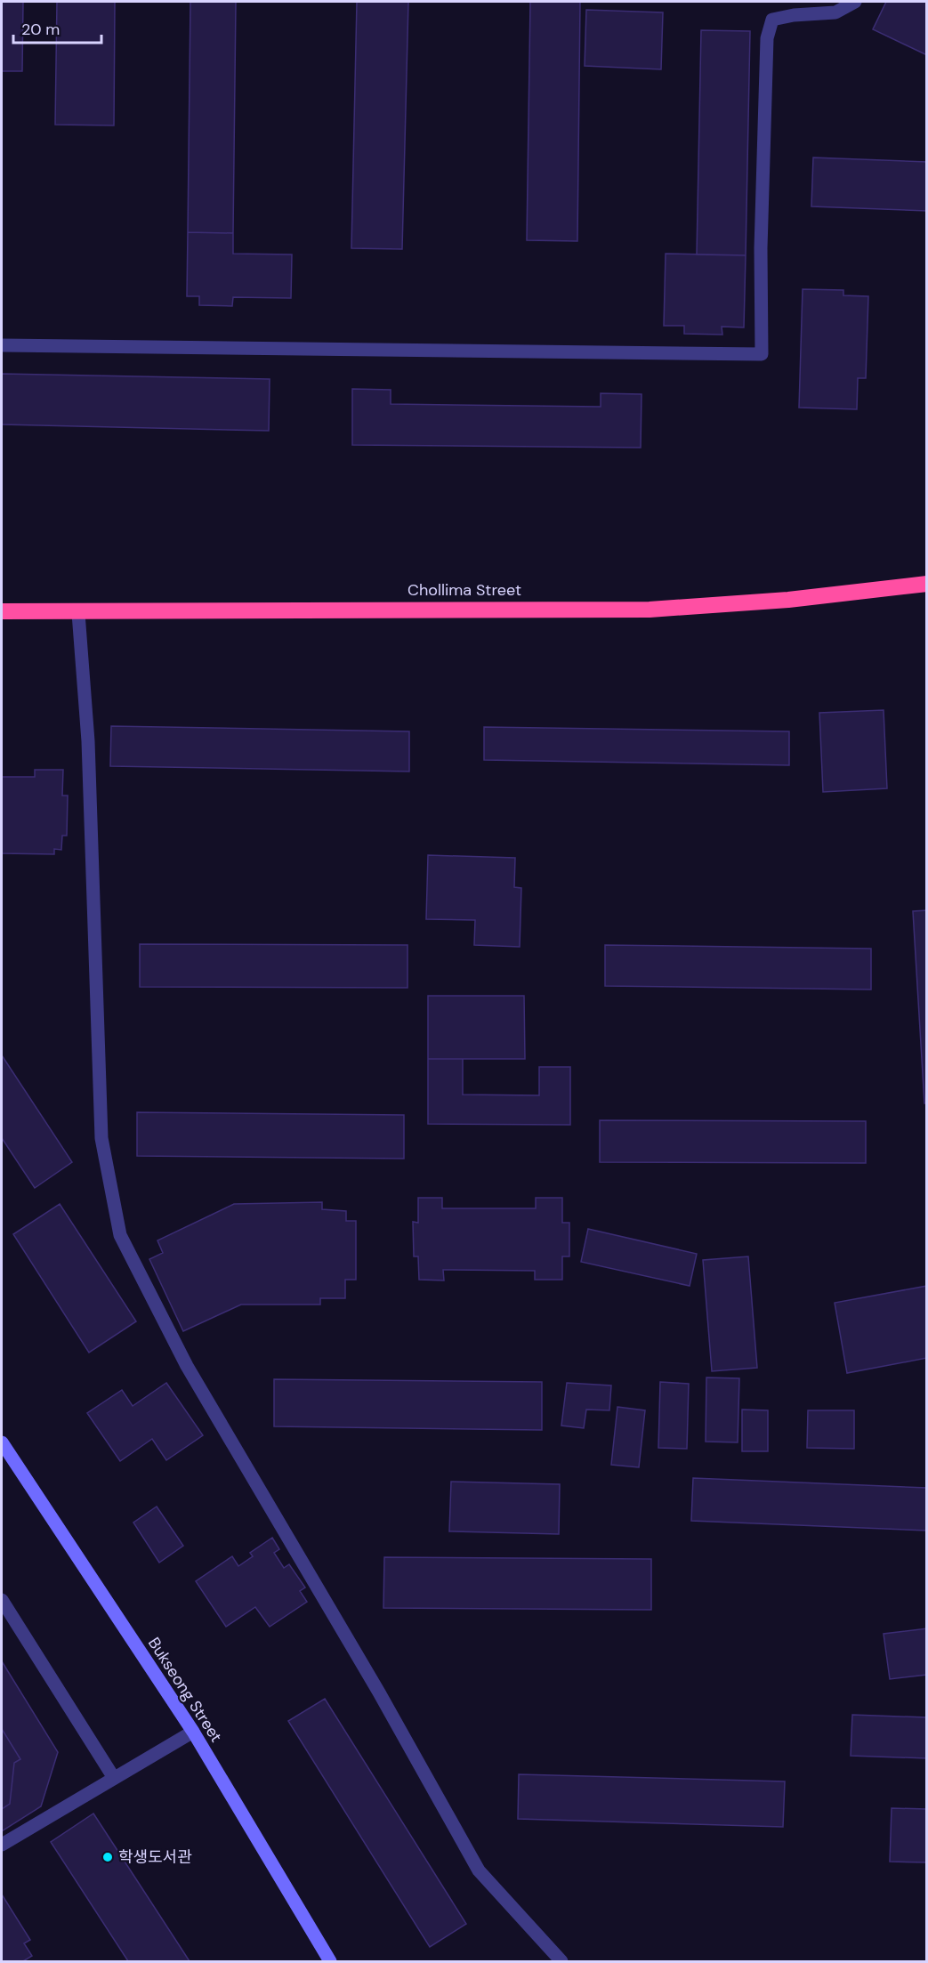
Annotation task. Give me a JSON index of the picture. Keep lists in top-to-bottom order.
{
  "streets": {
    "highway": ["Chollima Street"],
    "main road": ["Bukseong Street"]
  },
  "places": ["학생도서관"],
  "scale_bar": "20 m"
}
